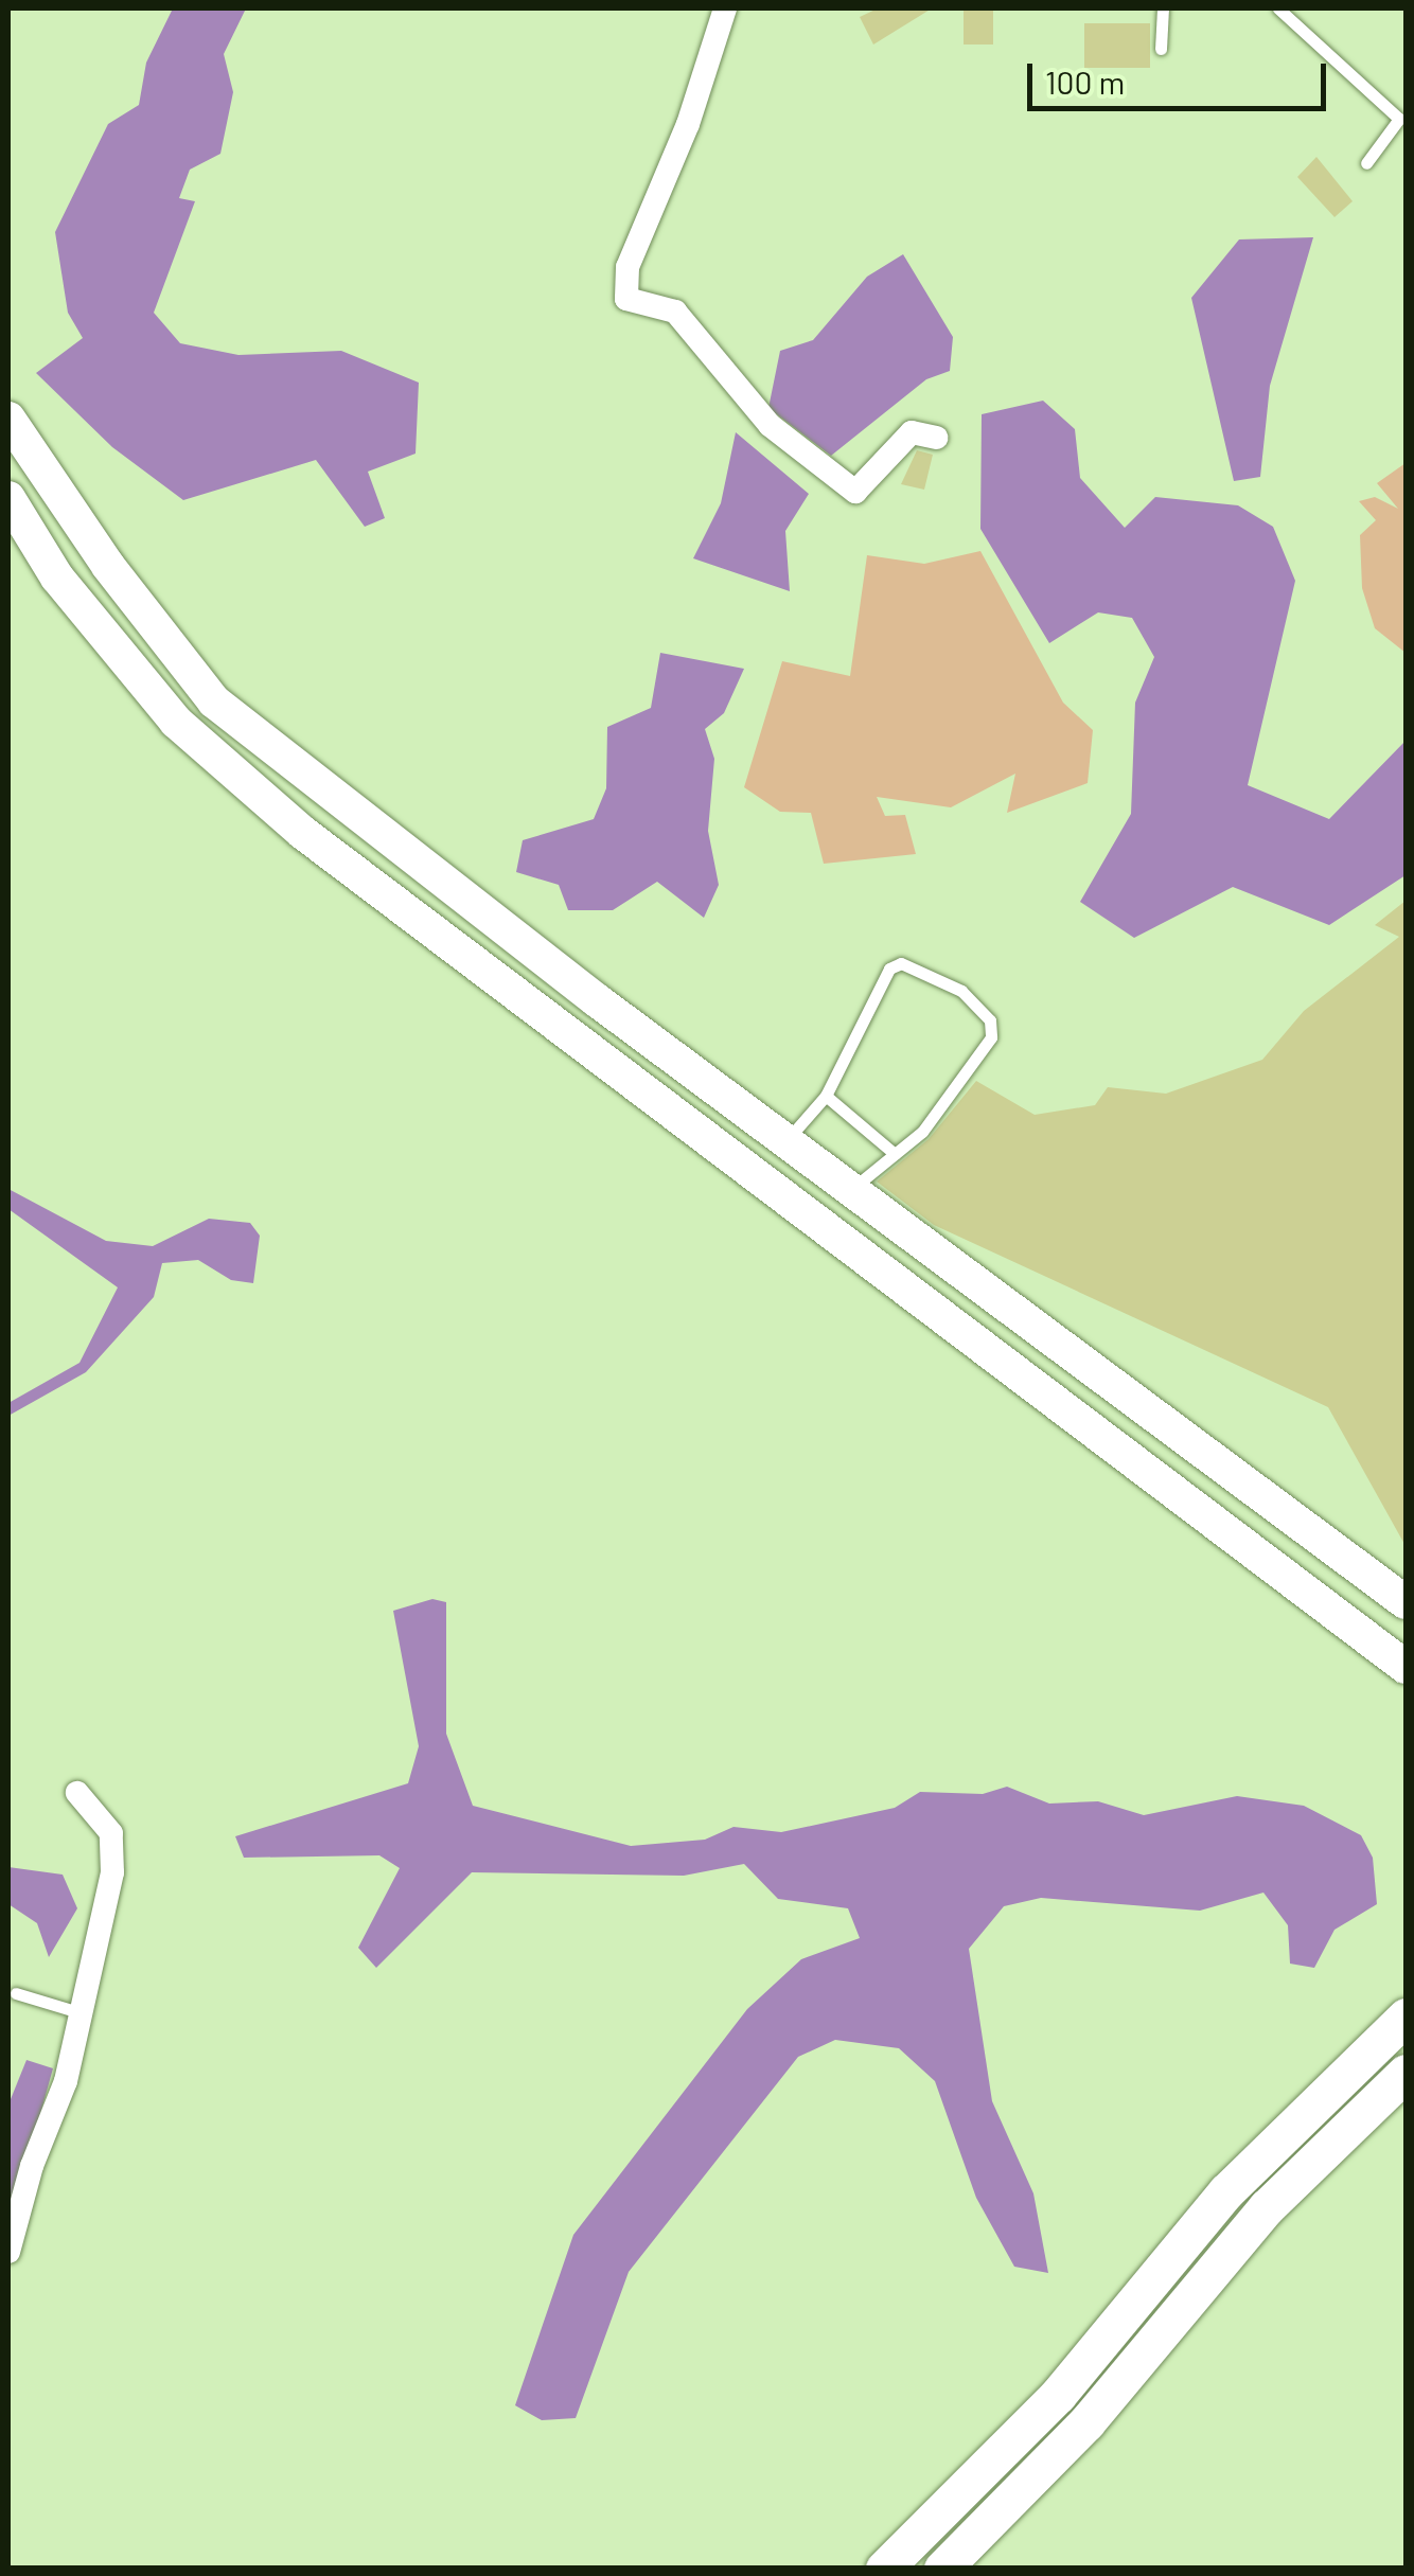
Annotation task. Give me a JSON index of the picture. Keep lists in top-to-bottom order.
{
  "scale_bar": "100 m"
}
